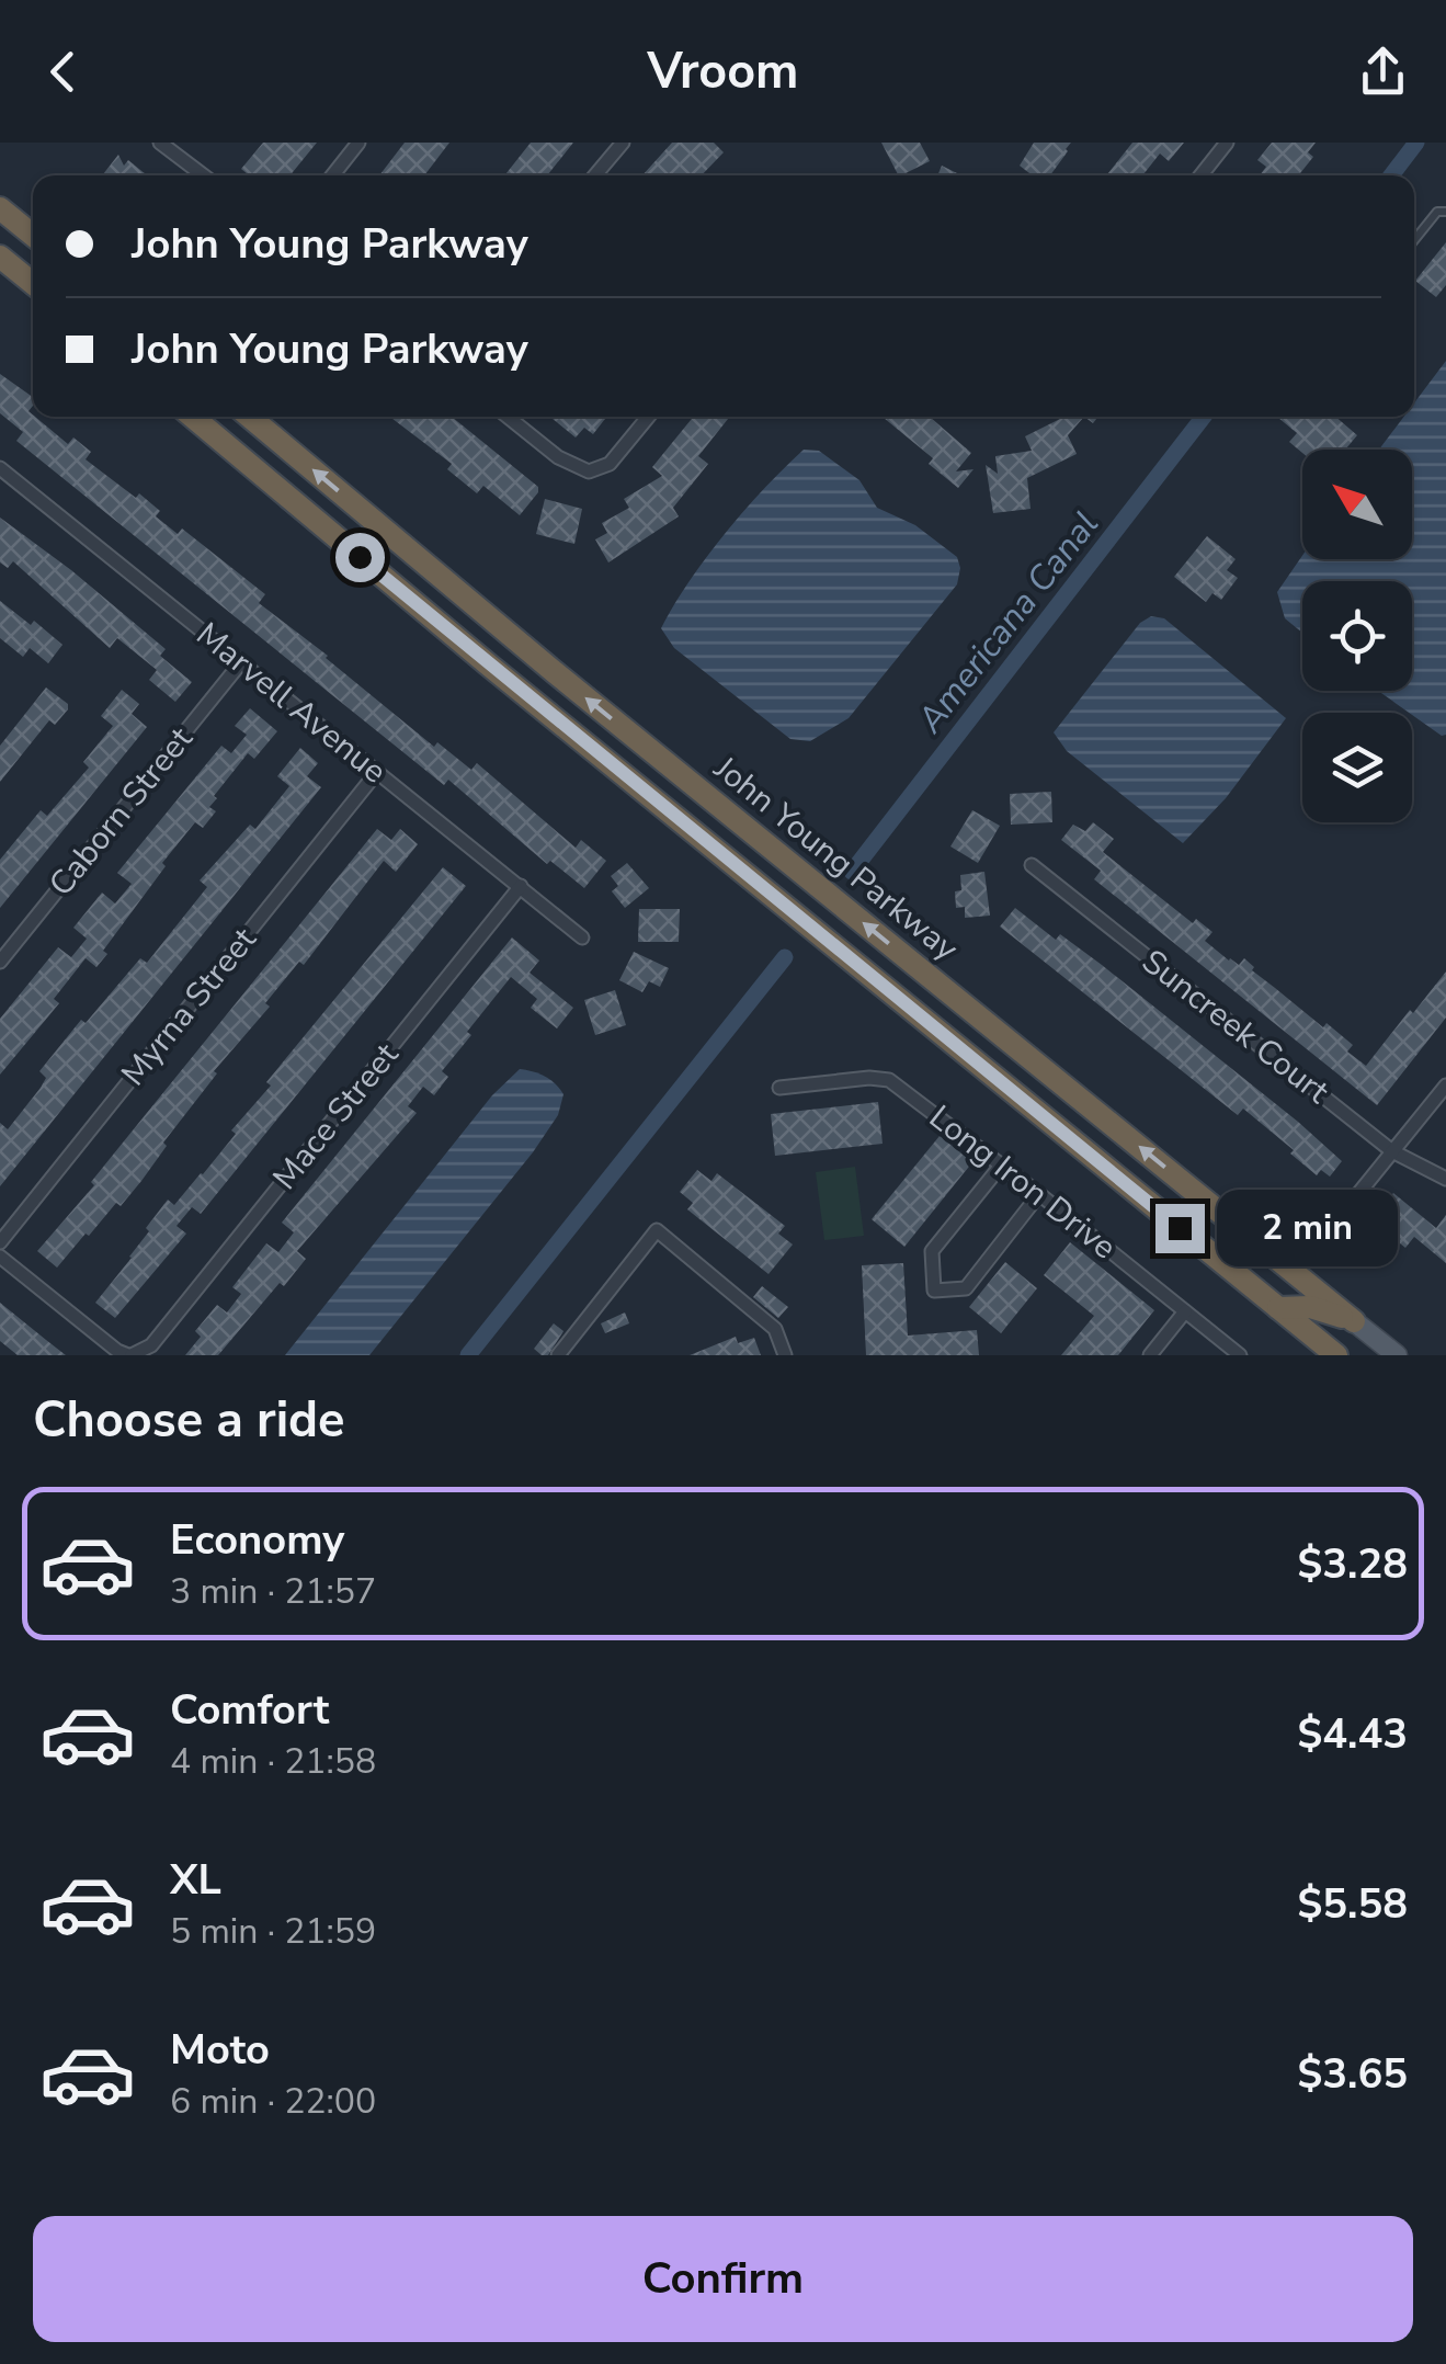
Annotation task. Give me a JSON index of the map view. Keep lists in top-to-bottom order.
{
  "streets": {
    "highway": ["John Young Parkway"],
    "street": [
      "Marvell Avenue",
      "Caborn Street",
      "Myrna Street",
      "Suncreek Court",
      "Mace Street",
      "Long Iron Drive"
    ]
  },
  "crossings": [
    ["Marvell Avenue", "Caborn Street"],
    ["Marvell Avenue", "Myrna Street"],
    ["Marvell Avenue", "Mace Street"]
  ],
  "water": ["Americana Canal"],
  "north": "top left",
  "page": {
    "header": "Vroom",
    "banner": ["John Young Parkway", "John Young Parkway"],
    "bubble": "2 min",
    "heading": "Choose a ride",
    "list": [
      {
        "name": "Economy",
        "note": "3 min · 21:57",
        "value": "$3.28"
      },
      {
        "name": "Comfort",
        "note": "4 min · 21:58",
        "value": "$4.43"
      },
      {
        "name": "XL",
        "note": "5 min · 21:59",
        "value": "$5.58"
      },
      {
        "name": "Moto",
        "note": "6 min · 22:00",
        "value": "$3.65"
      }
    ],
    "buttons": "Confirm"
  }
}
